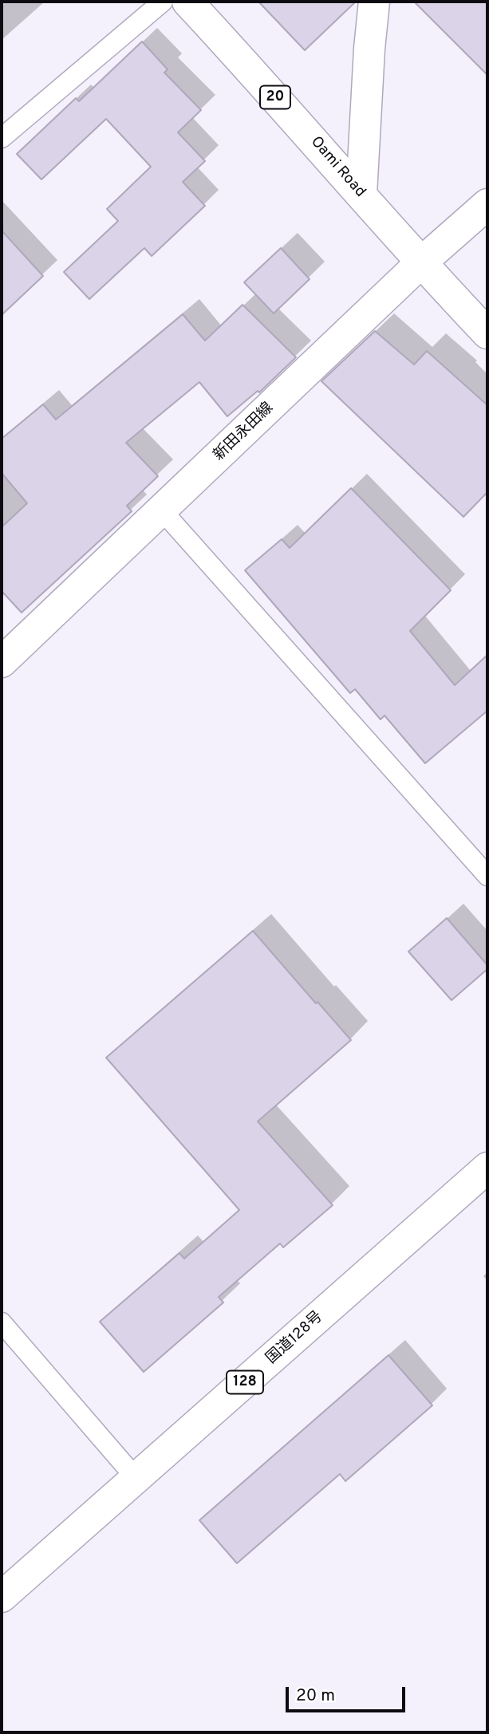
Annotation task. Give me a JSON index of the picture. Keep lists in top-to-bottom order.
{
  "streets": {
    "main road": [
      "20",
      "Oami Road",
      "新田永田線",
      "国道128号",
      "128"
    ]
  },
  "crossings": [
    ["Oami Road", "新田永田線"]
  ],
  "scale_bar": "20 m"
}
